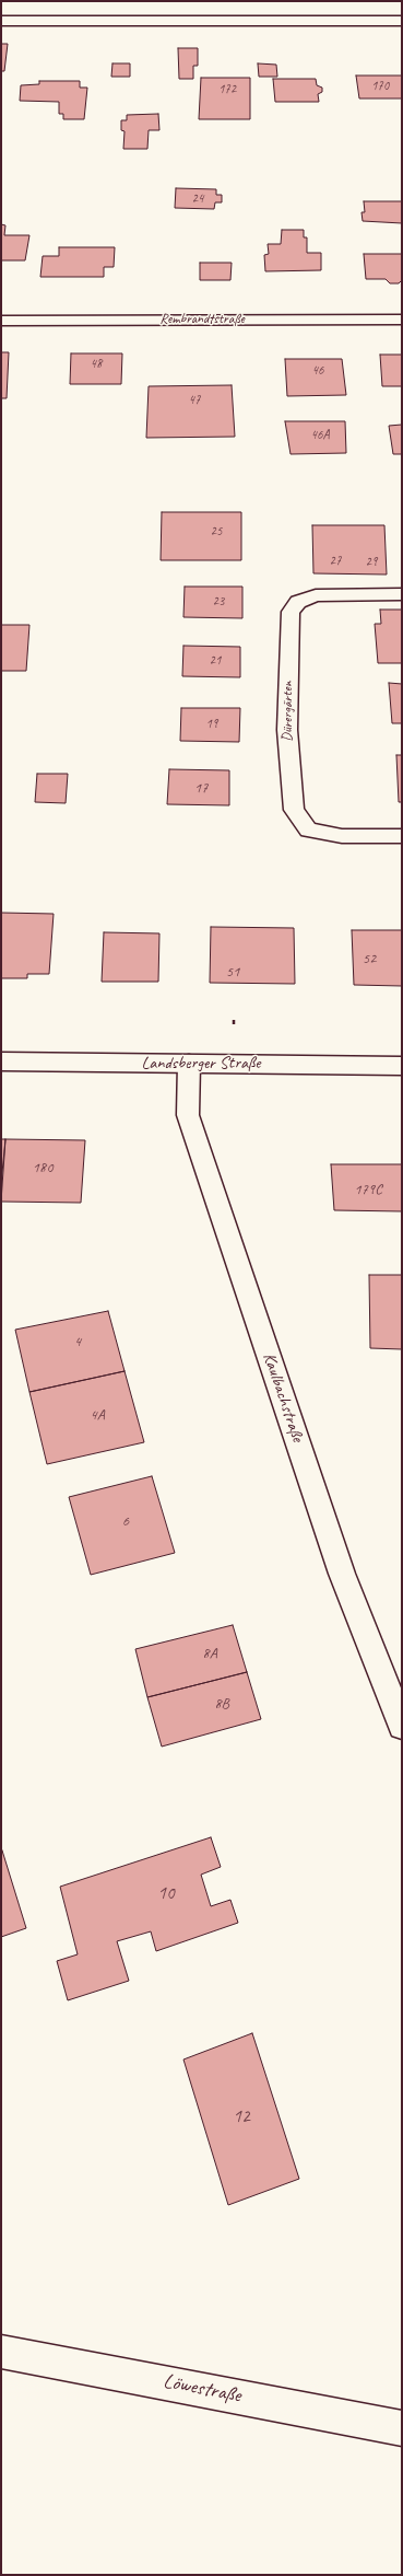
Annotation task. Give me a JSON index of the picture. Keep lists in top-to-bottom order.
{
  "streets": {
    "street": [
      "Rembrandtstraße",
      "Dürergärten",
      "Landsberger Straße",
      "Kaulbachstraße",
      "Löwestraße"
    ]
  },
  "crossings": [
    ["Landsberger Straße", "Kaulbachstraße"]
  ],
  "house_numbers": [
    "170",
    "172",
    "24",
    "48",
    "46",
    "47",
    "46A",
    "25",
    "27",
    "29",
    "23",
    "21",
    "19",
    "17",
    "52",
    "51",
    "180",
    "179C",
    "4",
    "4A",
    "6",
    "8A",
    "8B",
    "10",
    "12"
  ]
}
